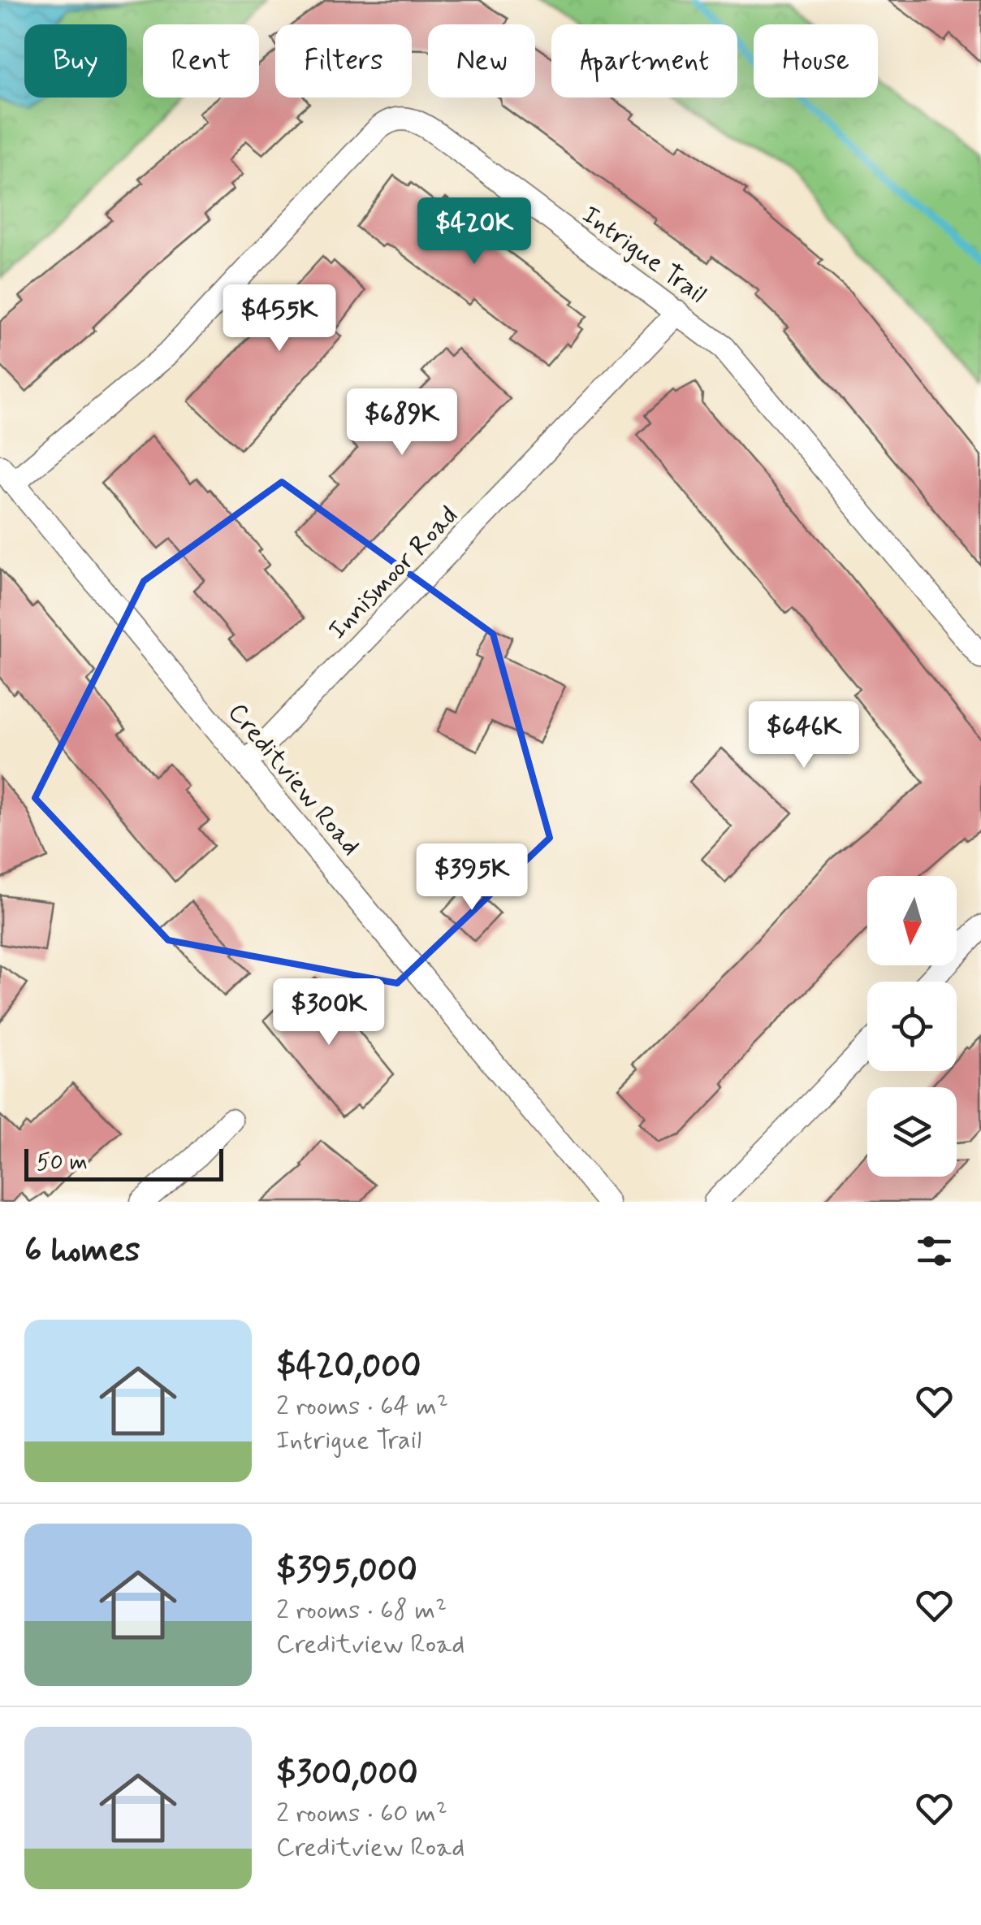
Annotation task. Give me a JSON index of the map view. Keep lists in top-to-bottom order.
{
  "streets": {
    "street": ["Intrigue Trail", "Innismoor Road", "Creditview Road"]
  },
  "crossings": [
    ["Intrigue Trail", "Innismoor Road"],
    ["Intrigue Trail", "Creditview Road"],
    ["Innismoor Road", "Creditview Road"]
  ],
  "scale_bar": "50 m",
  "north": "bottom",
  "page": {
    "chip": [
      "Buy",
      "Rent",
      "Filters",
      "New",
      "Apartment",
      "House"
    ],
    "price": [
      "$420K",
      "$455K",
      "$689K",
      "$646K",
      "$395K",
      "$300K"
    ],
    "scale": "50 m",
    "heading": "6 homes",
    "list": [
      {
        "name": "$420,000",
        "note": "2 rooms · 64 m² · Intrigue Trail"
      },
      {
        "name": "$395,000",
        "note": "2 rooms · 68 m² · Creditview Road"
      },
      {
        "name": "$300,000",
        "note": "2 rooms · 60 m² · Creditview Road"
      }
    ]
  }
}
